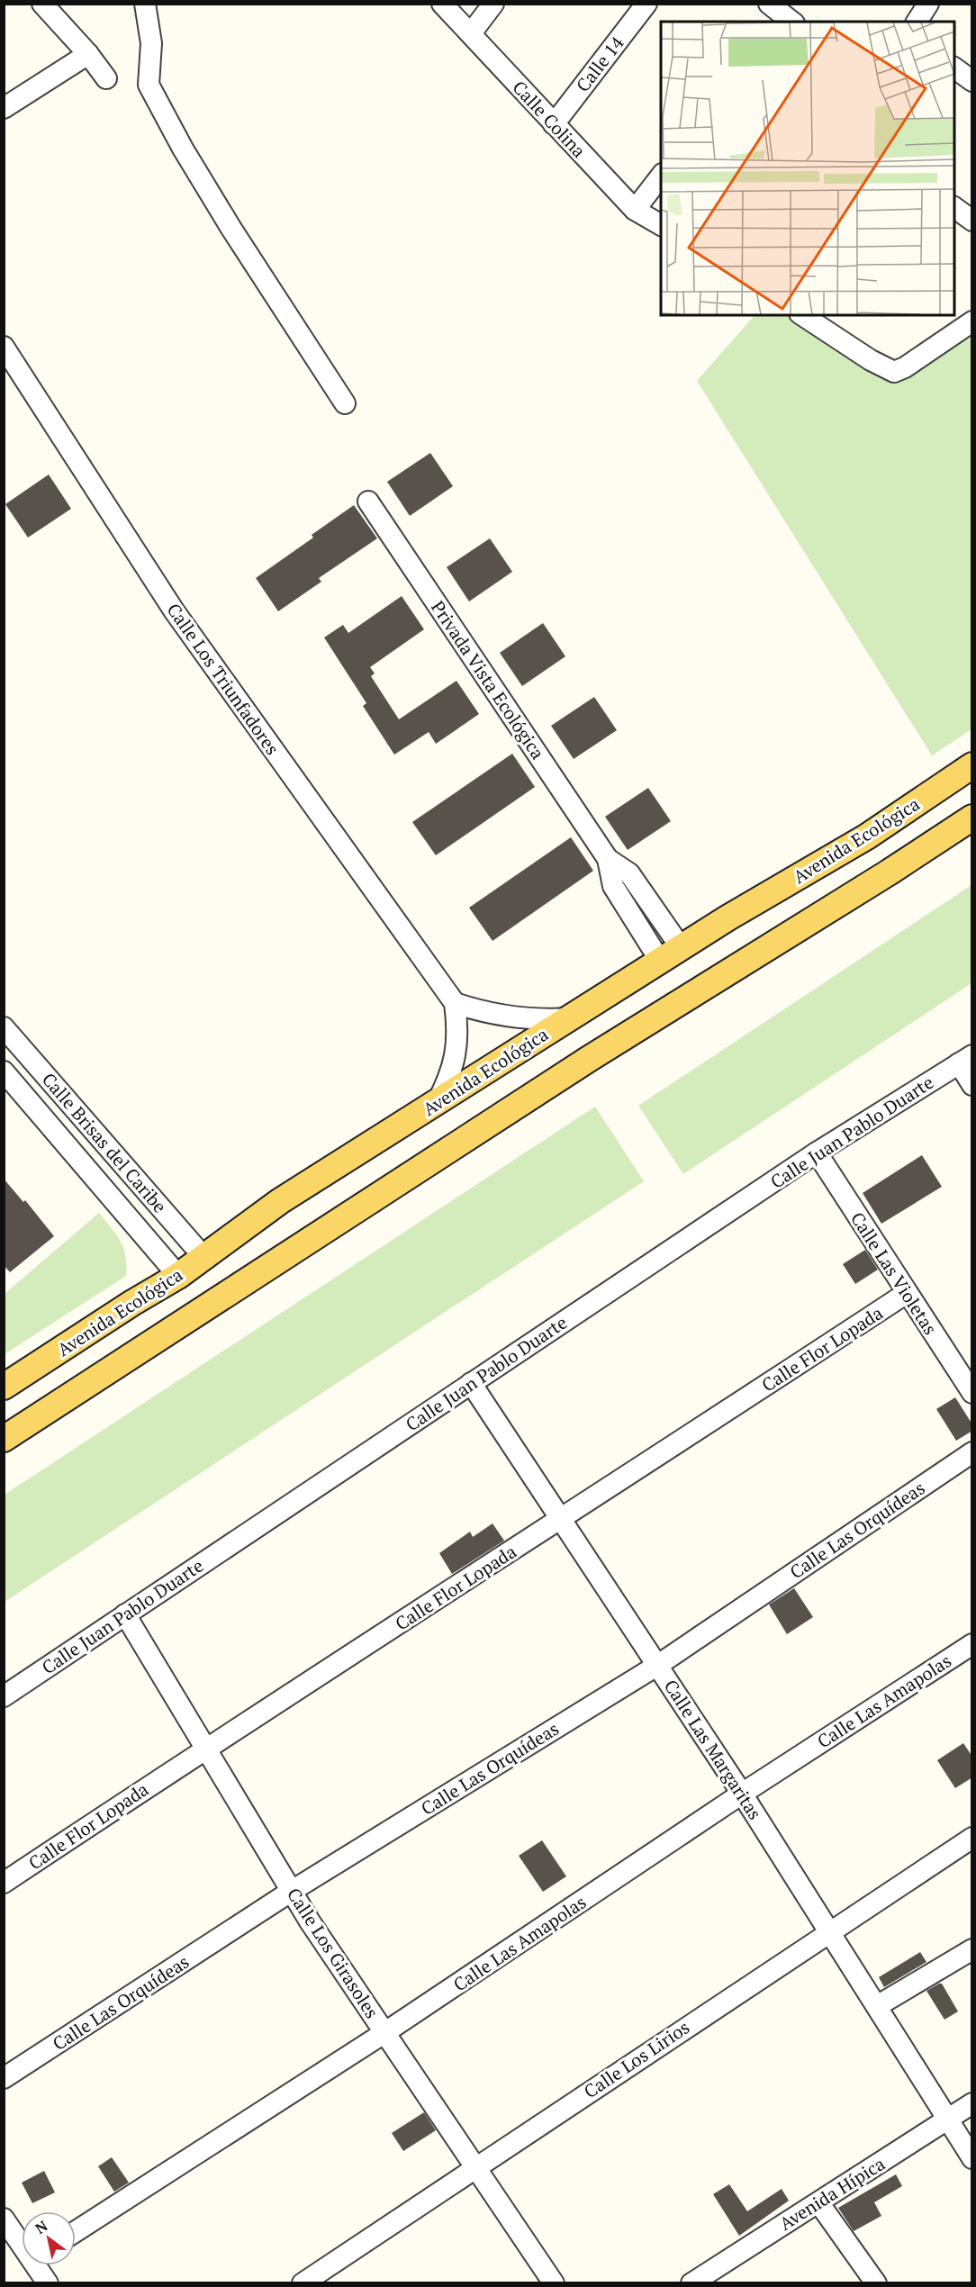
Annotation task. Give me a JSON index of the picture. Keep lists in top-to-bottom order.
{
  "streets": {
    "main road": ["Avenida Ecológica"],
    "street": [
      "Calle 14",
      "Calle Colina",
      "Calle Los Triunfadores",
      "Privada Vista Ecológica",
      "Calle Juan Pablo Duarte",
      "Calle Brisas del Caribe",
      "Calle Las Violetas",
      "Calle Flor Lopada",
      "Calle Las Orquídeas",
      "Calle Las Amapolas",
      "Calle Las Margaritas",
      "Calle Los Girasoles",
      "Calle Los Lirios",
      "Avenida Hípica"
    ]
  },
  "crossings": [
    ["Calle 14", "Calle Colina"],
    ["Calle Los Triunfadores", "Avenida Ecológica"],
    ["Privada Vista Ecológica", "Avenida Ecológica"],
    ["Avenida Ecológica", "Calle Brisas del Caribe"],
    ["Calle Juan Pablo Duarte", "Calle Las Violetas"],
    ["Calle Juan Pablo Duarte", "Calle Las Margaritas"],
    ["Calle Juan Pablo Duarte", "Calle Los Girasoles"],
    ["Calle Las Violetas", "Calle Flor Lopada"],
    ["Calle Flor Lopada", "Calle Las Margaritas"],
    ["Calle Flor Lopada", "Calle Los Girasoles"],
    ["Calle Las Orquídeas", "Calle Las Margaritas"],
    ["Calle Las Orquídeas", "Calle Los Girasoles"],
    ["Calle Las Amapolas", "Calle Las Margaritas"],
    ["Calle Las Amapolas", "Calle Los Girasoles"],
    ["Calle Las Margaritas", "Calle Los Lirios"],
    ["Calle Las Margaritas", "Avenida Hípica"],
    ["Calle Los Girasoles", "Calle Los Lirios"]
  ],
  "north": "top left"
}
